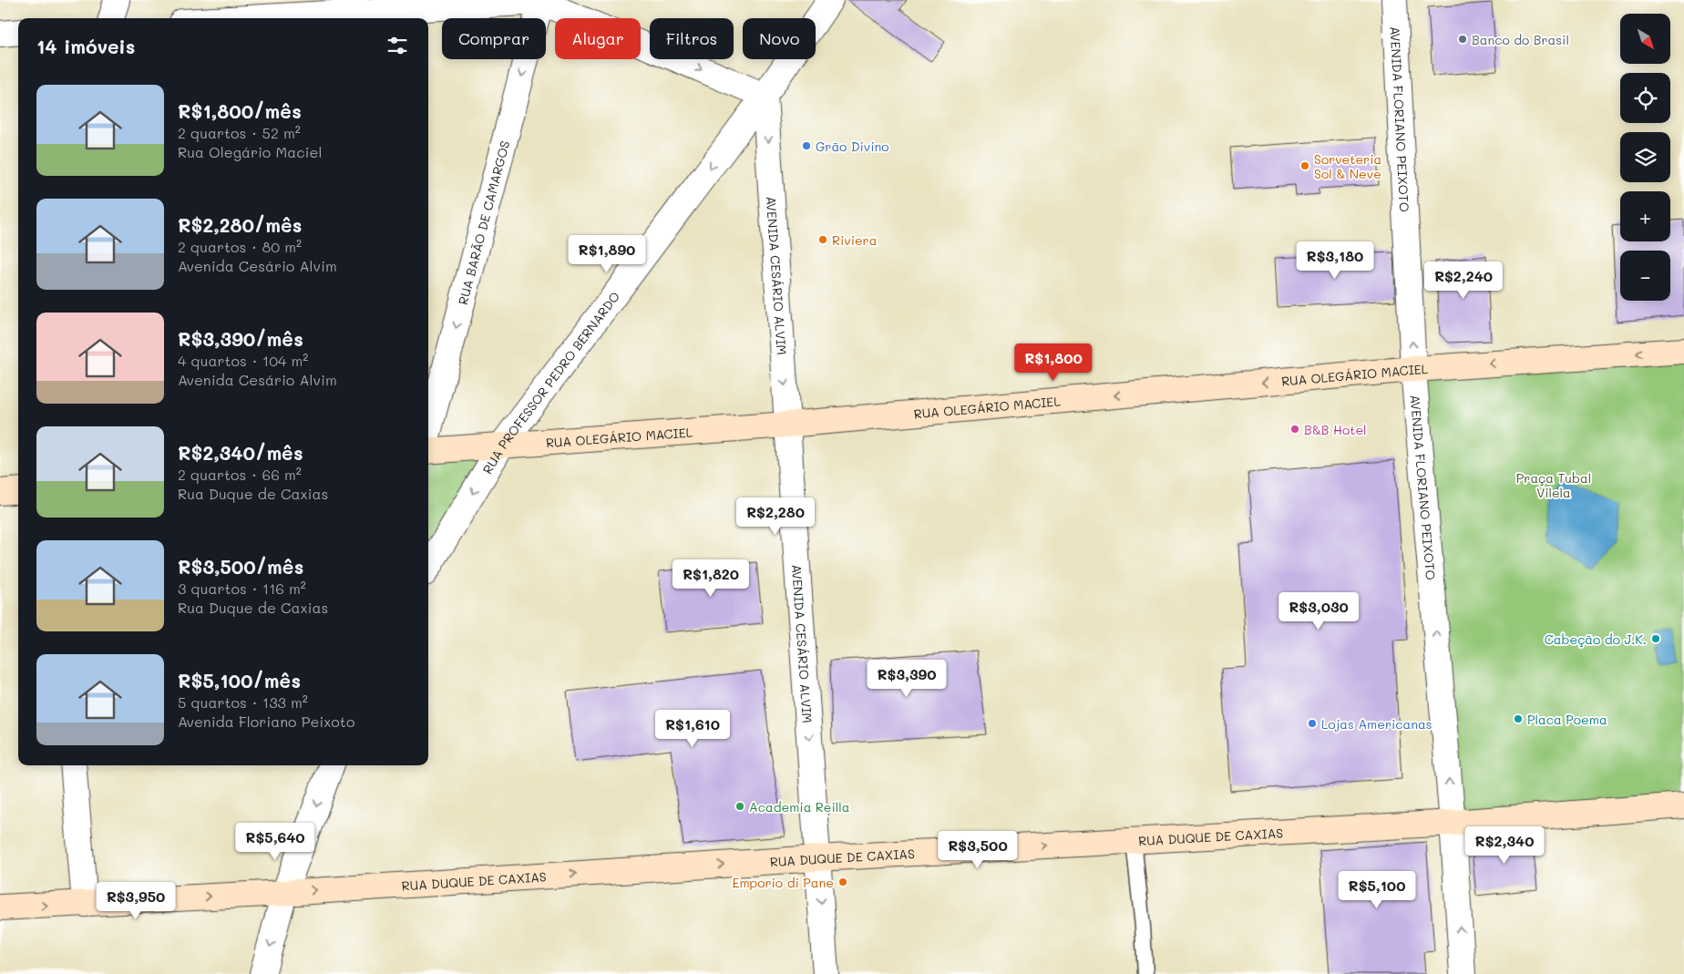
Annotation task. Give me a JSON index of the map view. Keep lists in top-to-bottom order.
{
  "streets": {
    "main road": ["RUA OLEGÁRIO MACIEL", "RUA DUQUE DE CAXIAS"],
    "street": [
      "AVENIDA FLORIANO PEIXOTO",
      "RUA BARÃO DE CAMARGOS",
      "AVENIDA CESÁRIO ALVIM",
      "RUA PROFESSOR PEDRO BERNARDO"
    ]
  },
  "crossings": [
    ["AVENIDA FLORIANO PEIXOTO", "RUA OLEGÁRIO MACIEL"],
    ["AVENIDA FLORIANO PEIXOTO", "RUA DUQUE DE CAXIAS"],
    ["AVENIDA CESÁRIO ALVIM", "RUA OLEGÁRIO MACIEL"],
    ["AVENIDA CESÁRIO ALVIM", "RUA PROFESSOR PEDRO BERNARDO"],
    ["AVENIDA CESÁRIO ALVIM", "RUA DUQUE DE CAXIAS"],
    ["RUA OLEGÁRIO MACIEL", "RUA PROFESSOR PEDRO BERNARDO"]
  ],
  "one_way": [
    "AVENIDA FLORIANO PEIXOTO",
    "RUA BARÃO DE CAMARGOS",
    "AVENIDA CESÁRIO ALVIM",
    "RUA OLEGÁRIO MACIEL",
    "RUA PROFESSOR PEDRO BERNARDO",
    "RUA DUQUE DE CAXIAS"
  ],
  "parks": ["Praça Tubal Vilela"],
  "places": [
    "Banco do Brasil",
    "Grão Divino",
    "Sorveteria Sol & Neve",
    "Riviera",
    "B&B Hotel",
    "Cabeção do J.K.",
    "Placa Poema",
    "Lojas Americanas",
    "Academia Reilla",
    "Emporio di Pane"
  ],
  "north": "bottom right",
  "page": {
    "map_buttons": ["+", "−"],
    "chip": [
      "Comprar",
      "Alugar",
      "Filtros",
      "Novo"
    ],
    "heading": "14 imóveis",
    "list": [
      {
        "name": "R$1,800/mês",
        "note": "2 quartos · 52 m² · Rua Olegário Maciel"
      },
      {
        "name": "R$2,280/mês",
        "note": "2 quartos · 80 m² · Avenida Cesário Alvim"
      },
      {
        "name": "R$3,390/mês",
        "note": "4 quartos · 104 m² · Avenida Cesário Alvim"
      },
      {
        "name": "R$2,340/mês",
        "note": "2 quartos · 66 m² · Rua Duque de Caxias"
      },
      {
        "name": "R$3,500/mês",
        "note": "3 quartos · 116 m² · Rua Duque de Caxias"
      },
      {
        "name": "R$5,100/mês",
        "note": "5 quartos · 133 m² · Avenida Floriano Peixoto"
      }
    ],
    "price": [
      "R$1,890",
      "R$3,180",
      "R$2,240",
      "R$1,800",
      "R$2,280",
      "R$1,820",
      "R$3,030",
      "R$3,390",
      "R$1,610",
      "R$5,640",
      "R$2,340",
      "R$3,500",
      "R$5,100",
      "R$3,950"
    ]
  }
}
